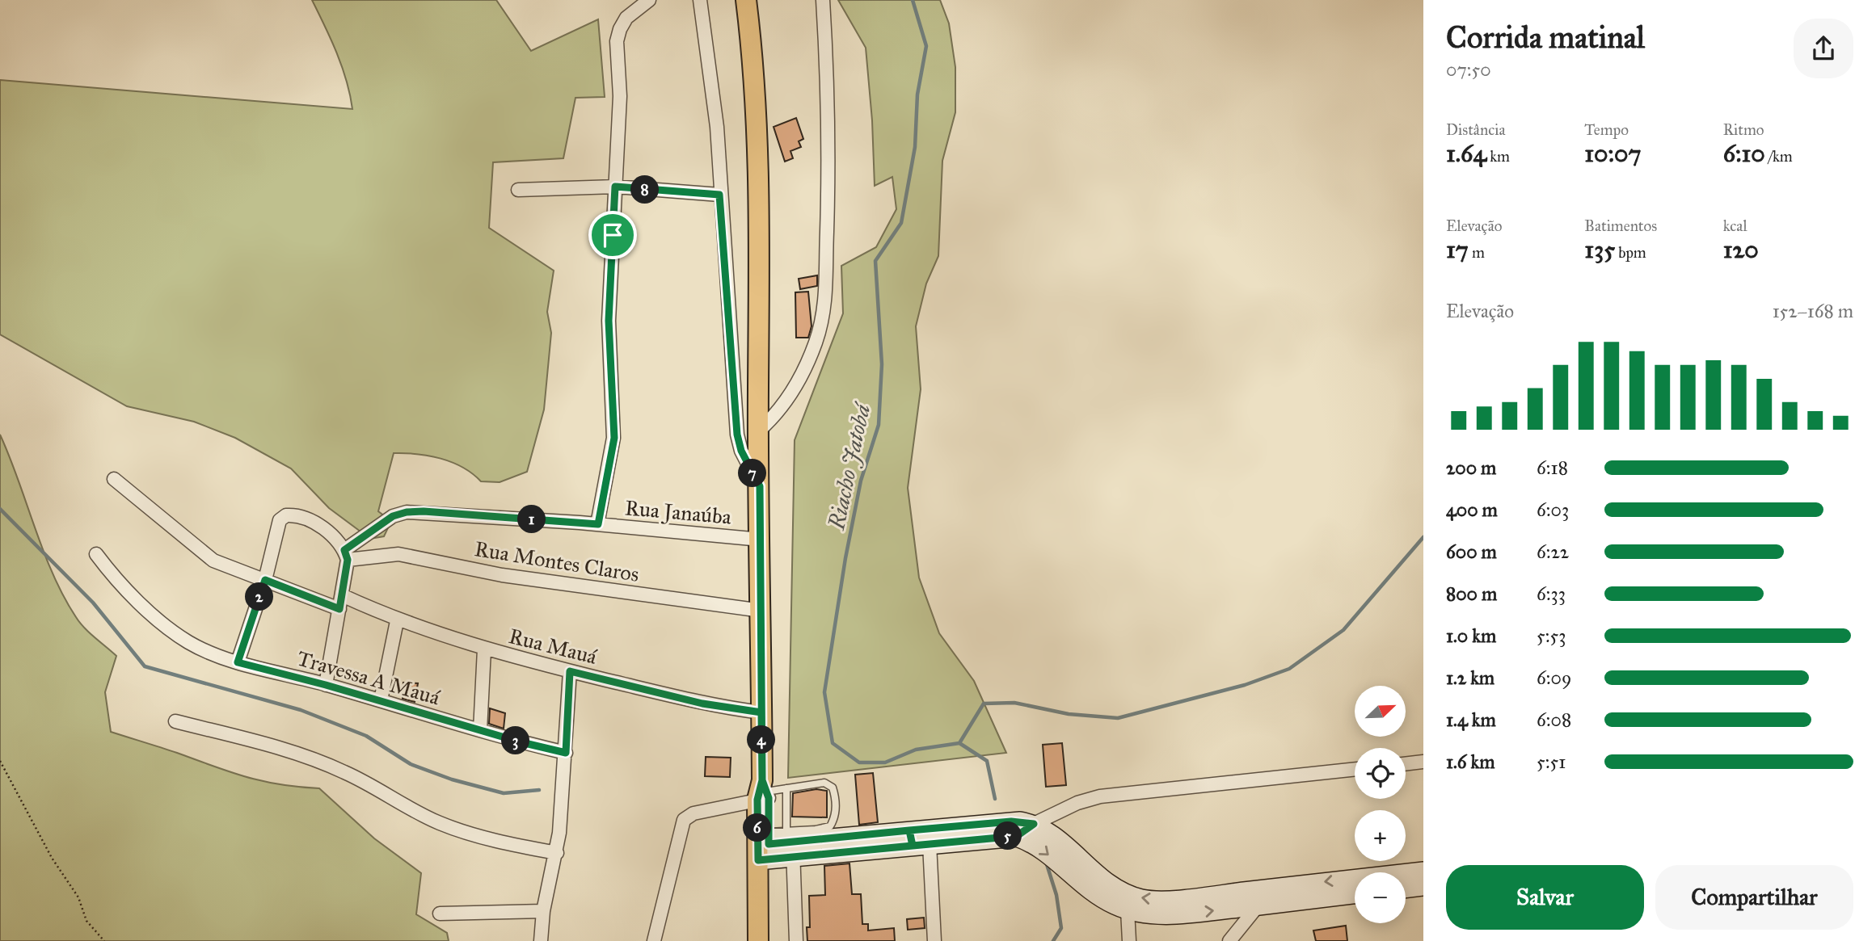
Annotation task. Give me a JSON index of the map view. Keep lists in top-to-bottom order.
{
  "streets": {
    "street": [
      "Rua Janaúba",
      "Rua Montes Claros",
      "Rua Mauá",
      "Travessa A Mauá"
    ]
  },
  "crossings": [
    ["Rua Janaúba", "Rua Montes Claros"]
  ],
  "water": ["Riacho Jatobá"],
  "north": "top right",
  "page": {
    "heading": ["Corrida matinal", "07:50"],
    "stats": [
      ["Distância", "1.64 km"],
      ["Tempo", "10:07"],
      ["Ritmo", "6:10 /km"],
      ["Elevação", "17 m"],
      ["Batimentos", "135 bpm"],
      ["kcal", "120"]
    ],
    "pins": [
      "8",
      "7",
      "1",
      "2",
      "4",
      "3",
      "6",
      "5"
    ],
    "chart": ["Elevação", "152–168 m"],
    "list": [
      {
        "name": "200 m",
        "note": "6:18"
      },
      {
        "name": "400 m",
        "note": "6:03"
      },
      {
        "name": "600 m",
        "note": "6:22"
      },
      {
        "name": "800 m",
        "note": "6:33"
      },
      {
        "name": "1.0 km",
        "note": "5:53"
      },
      {
        "name": "1.2 km",
        "note": "6:09"
      },
      {
        "name": "1.4 km",
        "note": "6:08"
      },
      {
        "name": "1.6 km",
        "note": "5:51"
      }
    ],
    "map_buttons": ["+", "−"],
    "buttons": ["Salvar", "Compartilhar"]
  }
}
